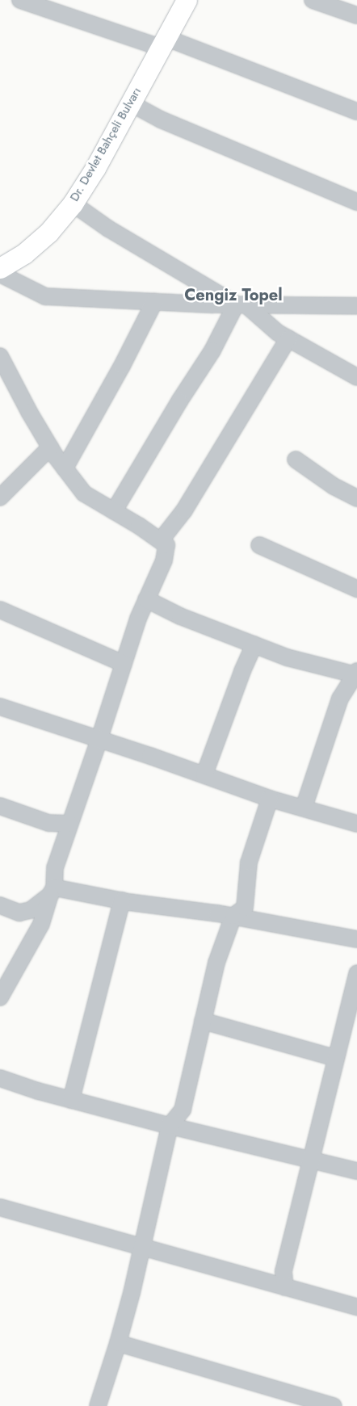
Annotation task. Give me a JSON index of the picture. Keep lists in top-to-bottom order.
{
  "streets": {
    "main road": ["Dr. Devlet Bahçeli Bulvarı"]
  },
  "districts": ["Cengiz Topel"]
}
